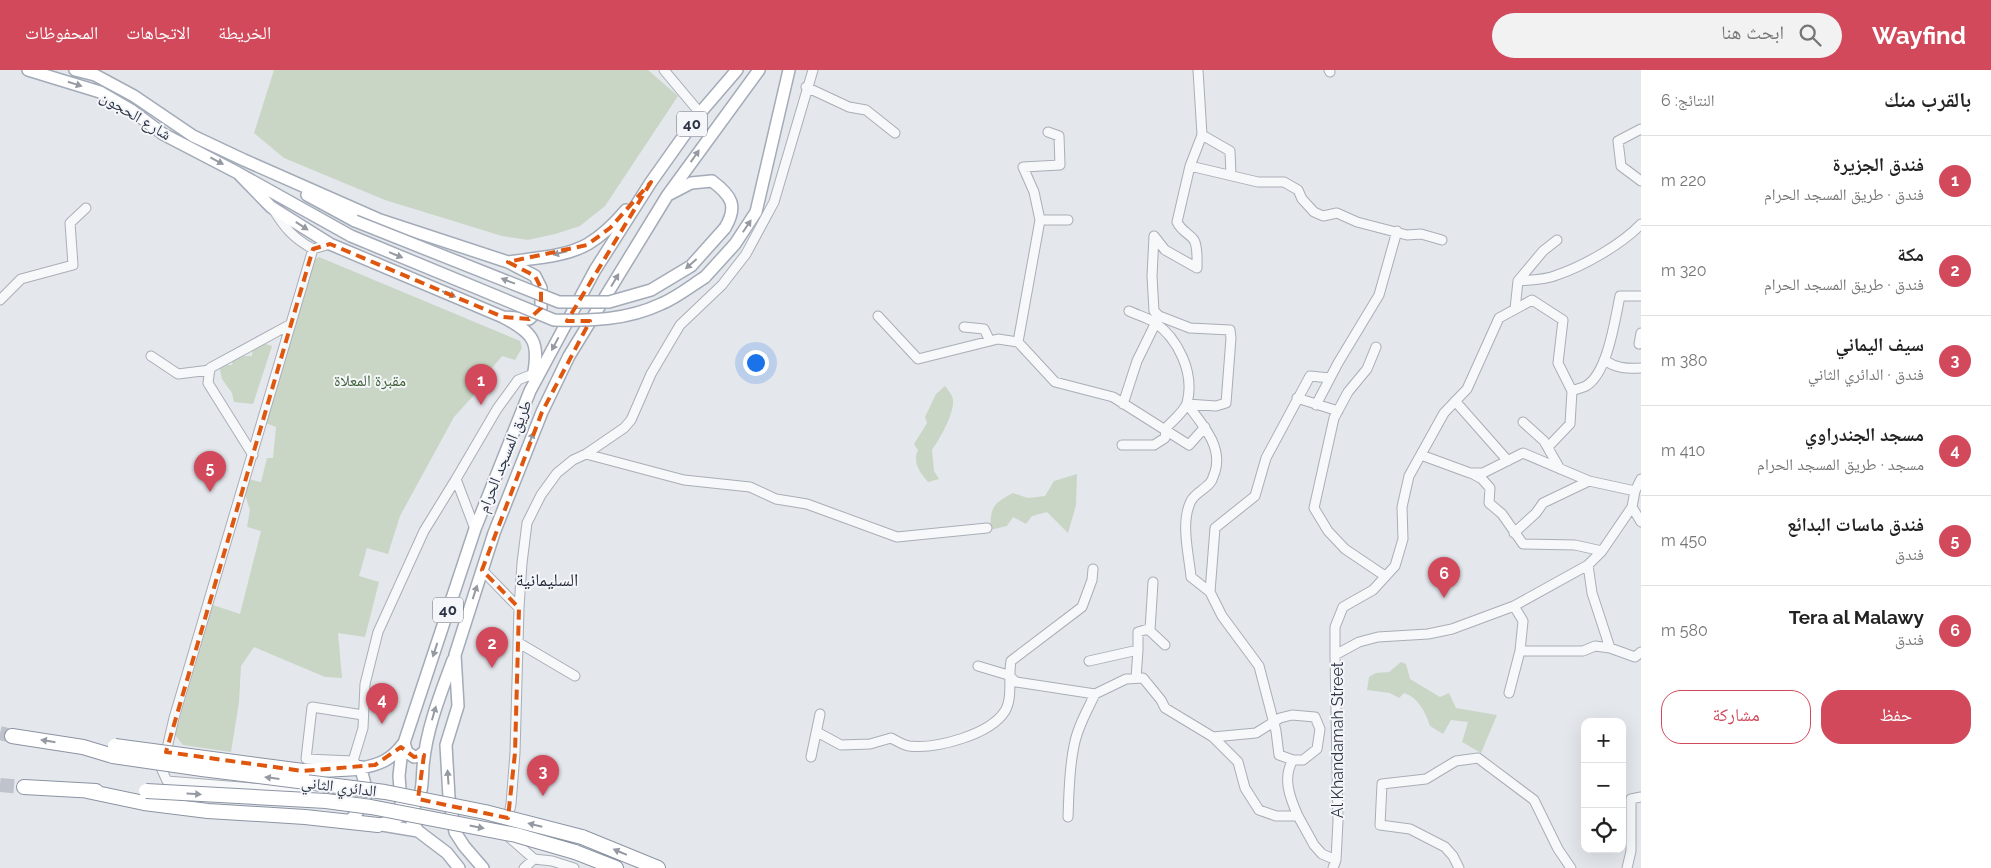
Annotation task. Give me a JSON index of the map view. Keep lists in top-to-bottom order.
{
  "streets": {
    "highway": ["الدائري الثاني"],
    "main road": ["شارع الحجون", "40", "طريق المسجد الحرام"],
    "street": ["Al Khandamah Street"]
  },
  "districts": ["السليمانية"],
  "parks": ["مقبرة المعلاة"],
  "page": {
    "header": "Wayfind",
    "search": "ابحث هنا",
    "nav": ["الخريطة", "الاتجاهات", "المحفوظات"],
    "heading": ["بالقرب منك", "النتائج: 6"],
    "list": [
      {
        "mark": "1",
        "name": "فندق الجزيرة",
        "note": "فندق · طريق المسجد الحرام",
        "value": "220 m"
      },
      {
        "mark": "2",
        "name": "مكة",
        "note": "فندق · طريق المسجد الحرام",
        "value": "320 m"
      },
      {
        "mark": "3",
        "name": "سيف اليماني",
        "note": "فندق · الدائري الثاني",
        "value": "380 m"
      },
      {
        "mark": "4",
        "name": "مسجد الجندراوي",
        "note": "مسجد · طريق المسجد الحرام",
        "value": "410 m"
      },
      {
        "mark": "5",
        "name": "فندق ماسات البدائع",
        "note": "فندق",
        "value": "450 m"
      },
      {
        "mark": "6",
        "name": "Tera al Malawy",
        "note": "فندق",
        "value": "580 m"
      }
    ],
    "pins": [
      "1",
      "5",
      "6",
      "2",
      "4",
      "3"
    ],
    "buttons": ["حفظ", "مشاركة"],
    "map_buttons": ["+", "−"]
  }
}
